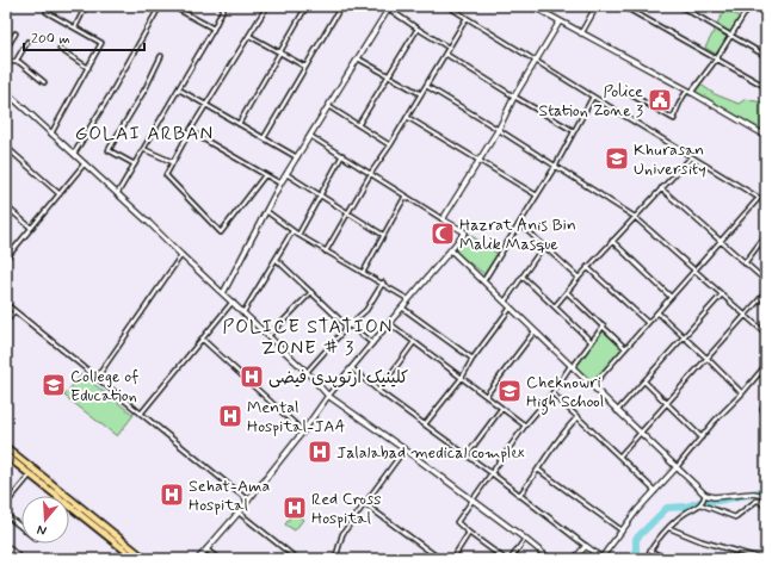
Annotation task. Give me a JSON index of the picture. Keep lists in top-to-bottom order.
{
  "districts": ["GOLAI ARBAN", "POLICE STATION ZONE # 3"],
  "places": {
    "public building": ["Police Station Zone 3"],
    "school or university": ["Khurasan University", "College of Education", "Cheknowri High School"],
    "mosque": ["Hazrat Anis Bin Malik Masque"],
    "hospital": [
      "کلینیک ارتوپدی فیضی",
      "Mental Hospital-JAA",
      "Jalalabad medical complex",
      "Sehat-Ama Hospital",
      "Red Cross Hospital"
    ]
  },
  "scale_bar": "200 m",
  "north": "bottom"
}
